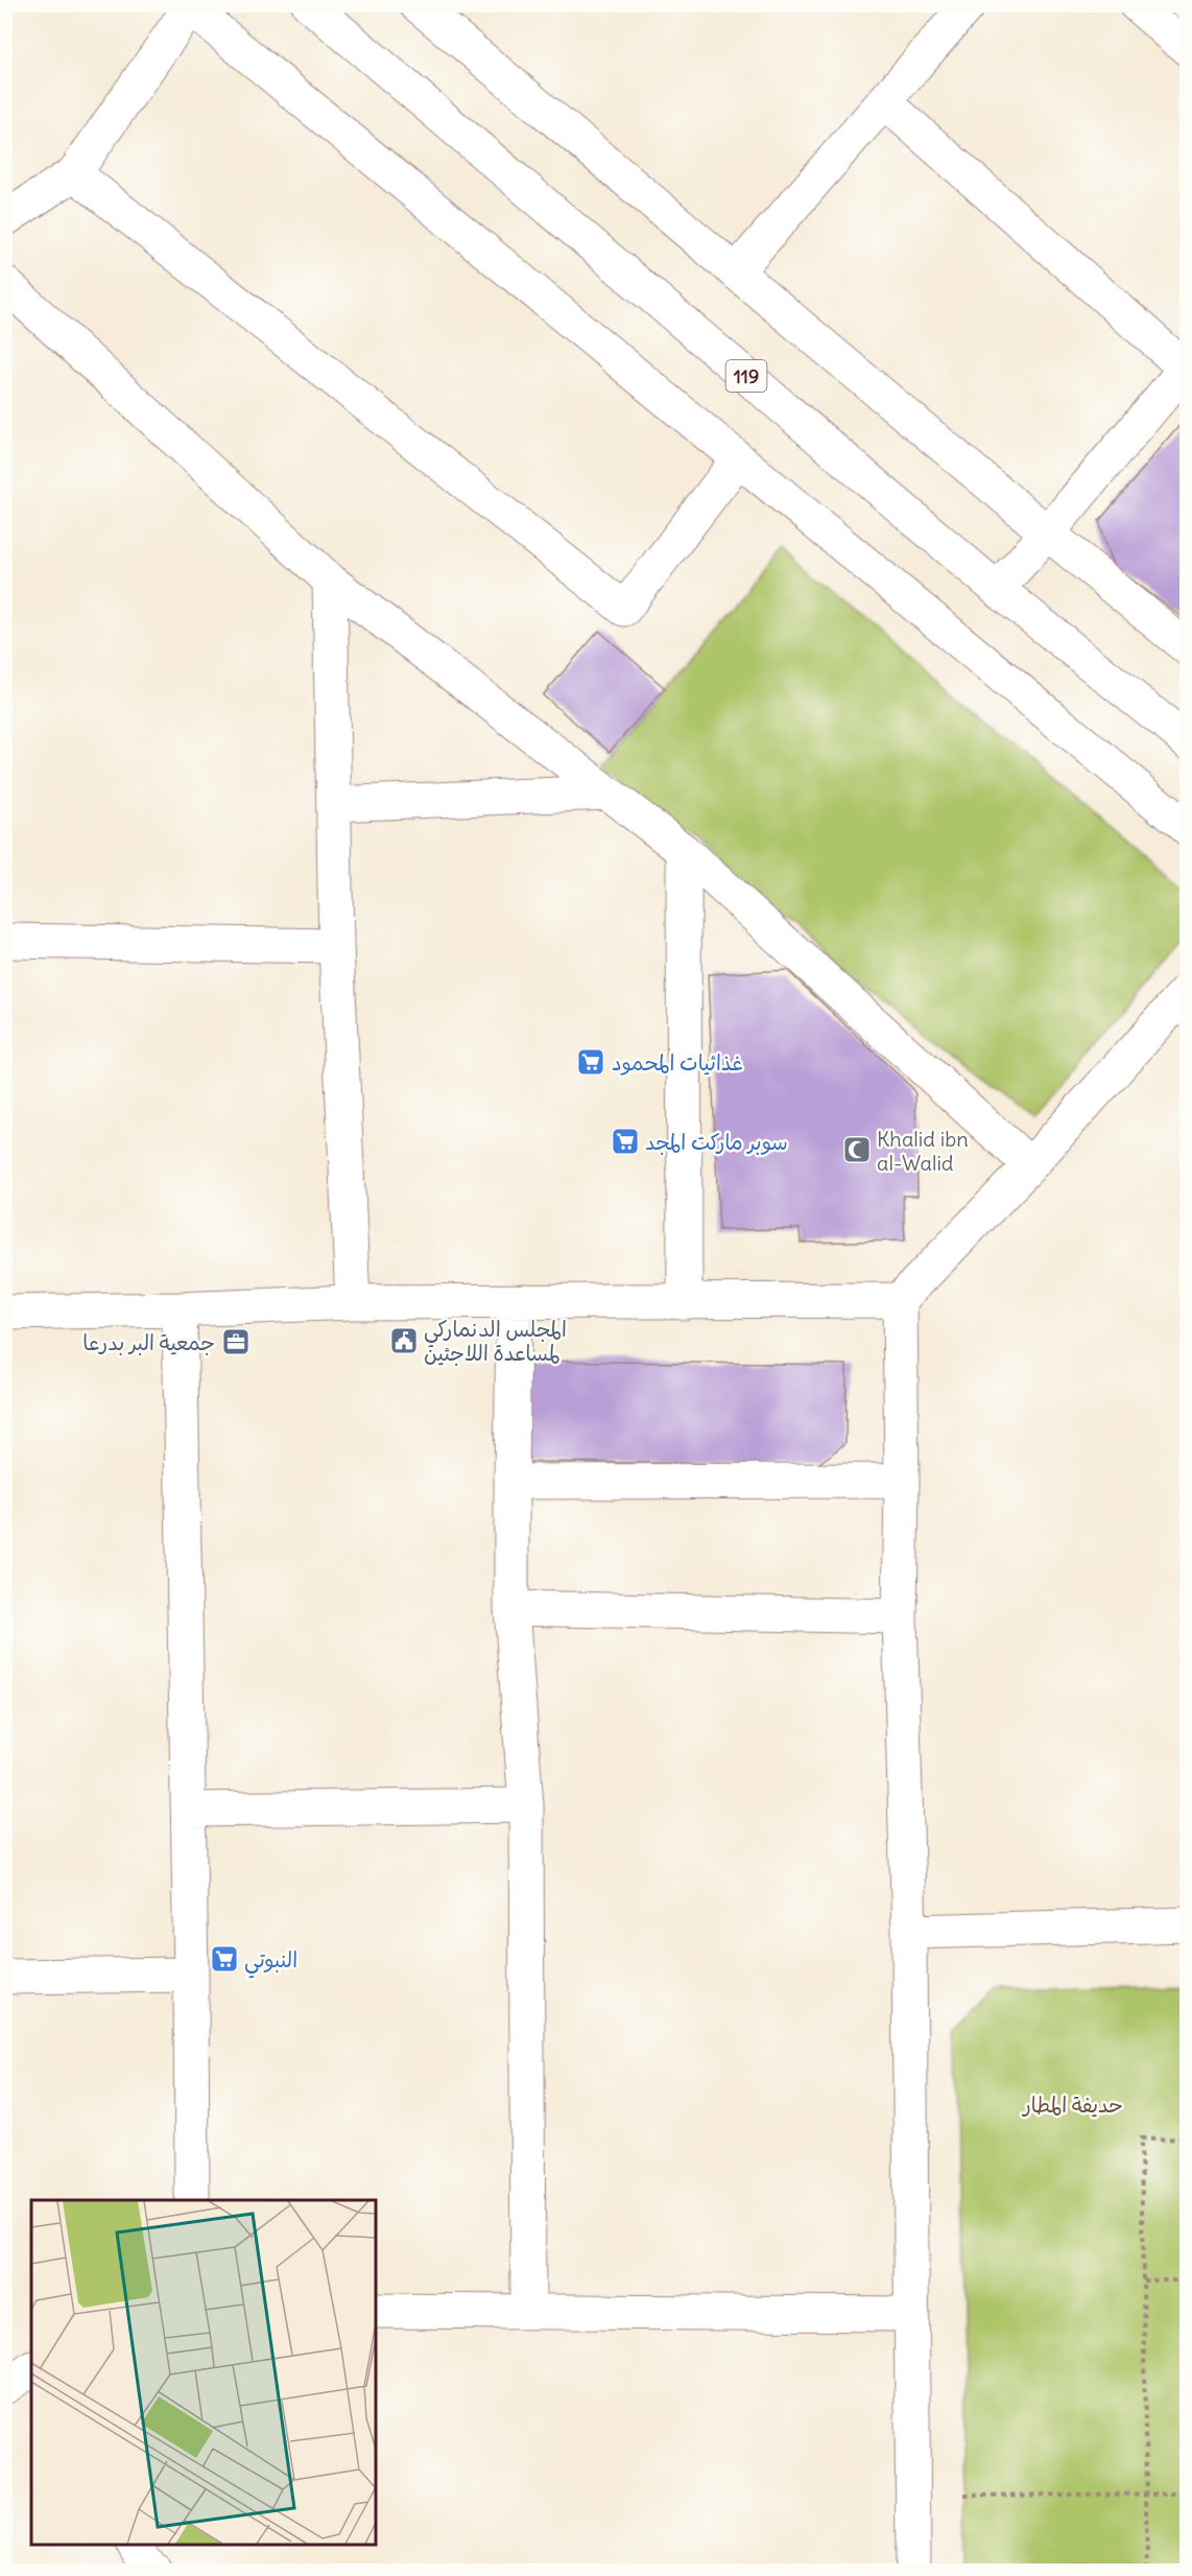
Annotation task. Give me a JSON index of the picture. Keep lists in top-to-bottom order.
{
  "streets": {
    "street": ["119"]
  },
  "parks": ["حديفة المطار"],
  "places": {
    "supermarket": ["غذائيات المحمود", "سوبر ماركت المجد", "النبوتي"],
    "mosque": ["Khalid ibn al-Walid"],
    "public building": ["المجلس الدنماركي لمساعدة اللاجئين"],
    "office": ["جمعية البر بدرعا"]
  }
}
